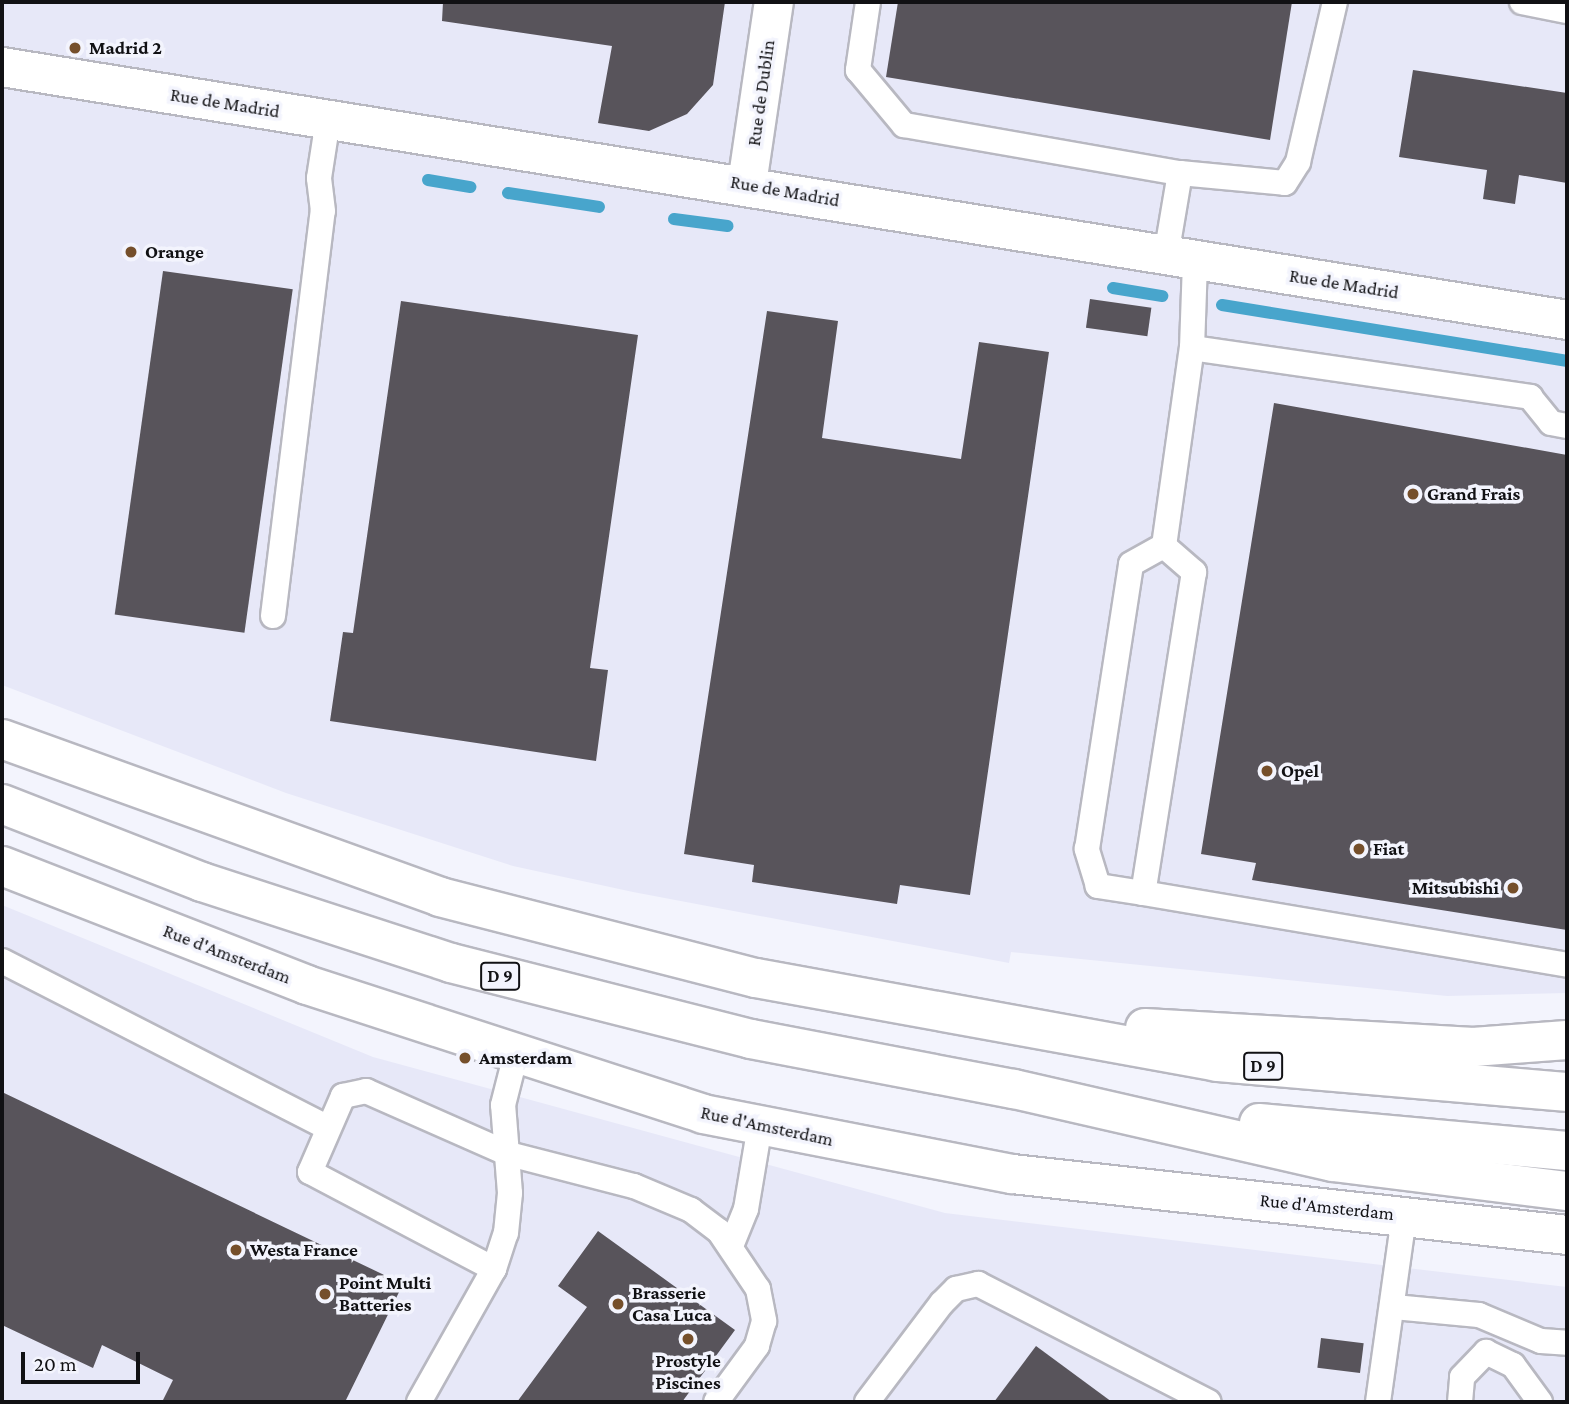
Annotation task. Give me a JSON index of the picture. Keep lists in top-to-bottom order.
{
  "streets": {
    "main road": [
      "Rue de Dublin",
      "Rue de Madrid",
      "Rue d'Amsterdam",
      "D 9"
    ]
  },
  "crossings": [
    ["Rue de Dublin", "Rue de Madrid"]
  ],
  "places": [
    "Madrid 2",
    "Orange",
    "Grand Frais",
    "Opel",
    "Fiat",
    "Mitsubishi",
    "Amsterdam",
    "Westa France",
    "Point Multi Batteries",
    "Brasserie Casa Luca",
    "Prostyle Piscines"
  ],
  "scale_bar": "20 m"
}
